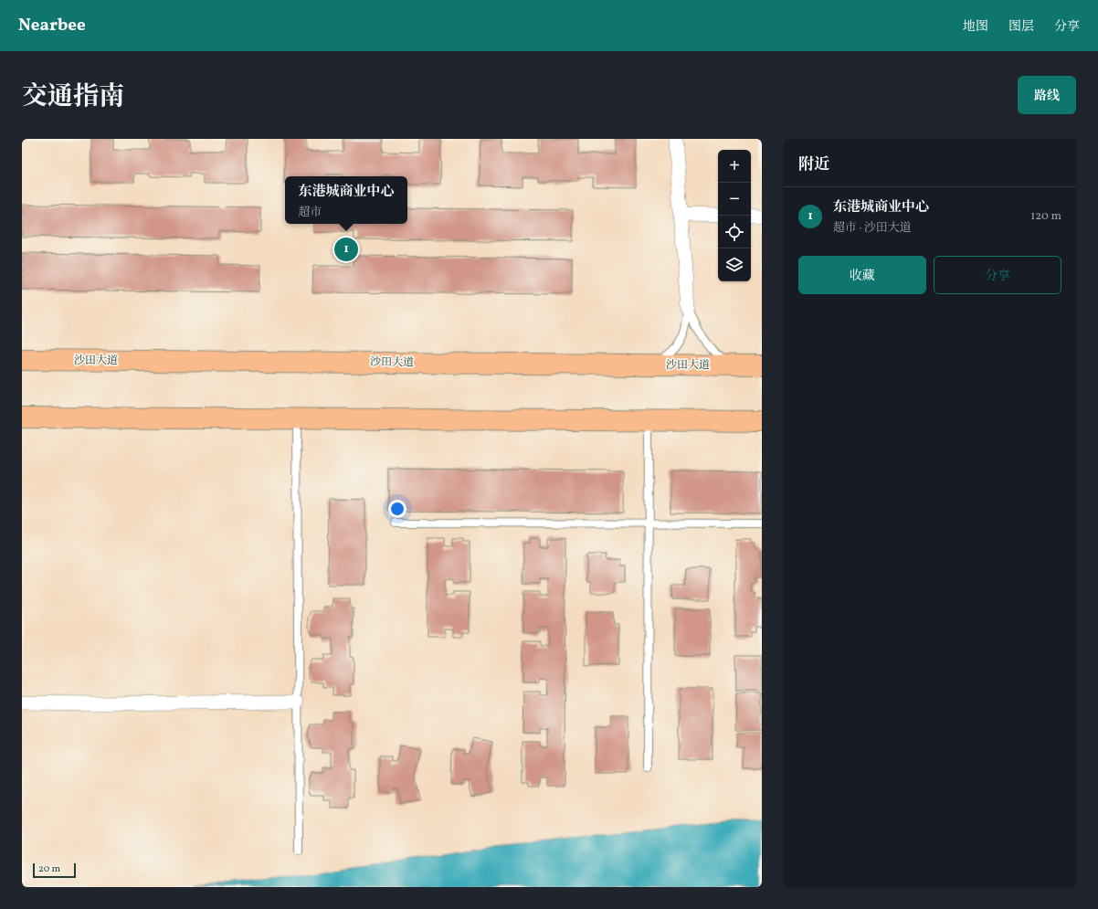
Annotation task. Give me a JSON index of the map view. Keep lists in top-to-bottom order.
{
  "streets": {
    "main road": ["沙田大道"]
  },
  "scale_bar": "20 m",
  "page": {
    "header": "Nearbee",
    "nav": ["地图", "图层", "分享"],
    "title": "交通指南",
    "buttons": [
      "路线",
      ["收藏", "分享"]
    ],
    "heading": "附近",
    "map_buttons": ["+", "−"],
    "popup": ["东港城商业中心", "超市"],
    "list": [
      {
        "mark": "1",
        "name": "东港城商业中心",
        "note": "超市 · 沙田大道",
        "value": "120 m"
      }
    ],
    "pins": "1",
    "scale": "20 m"
  }
}
